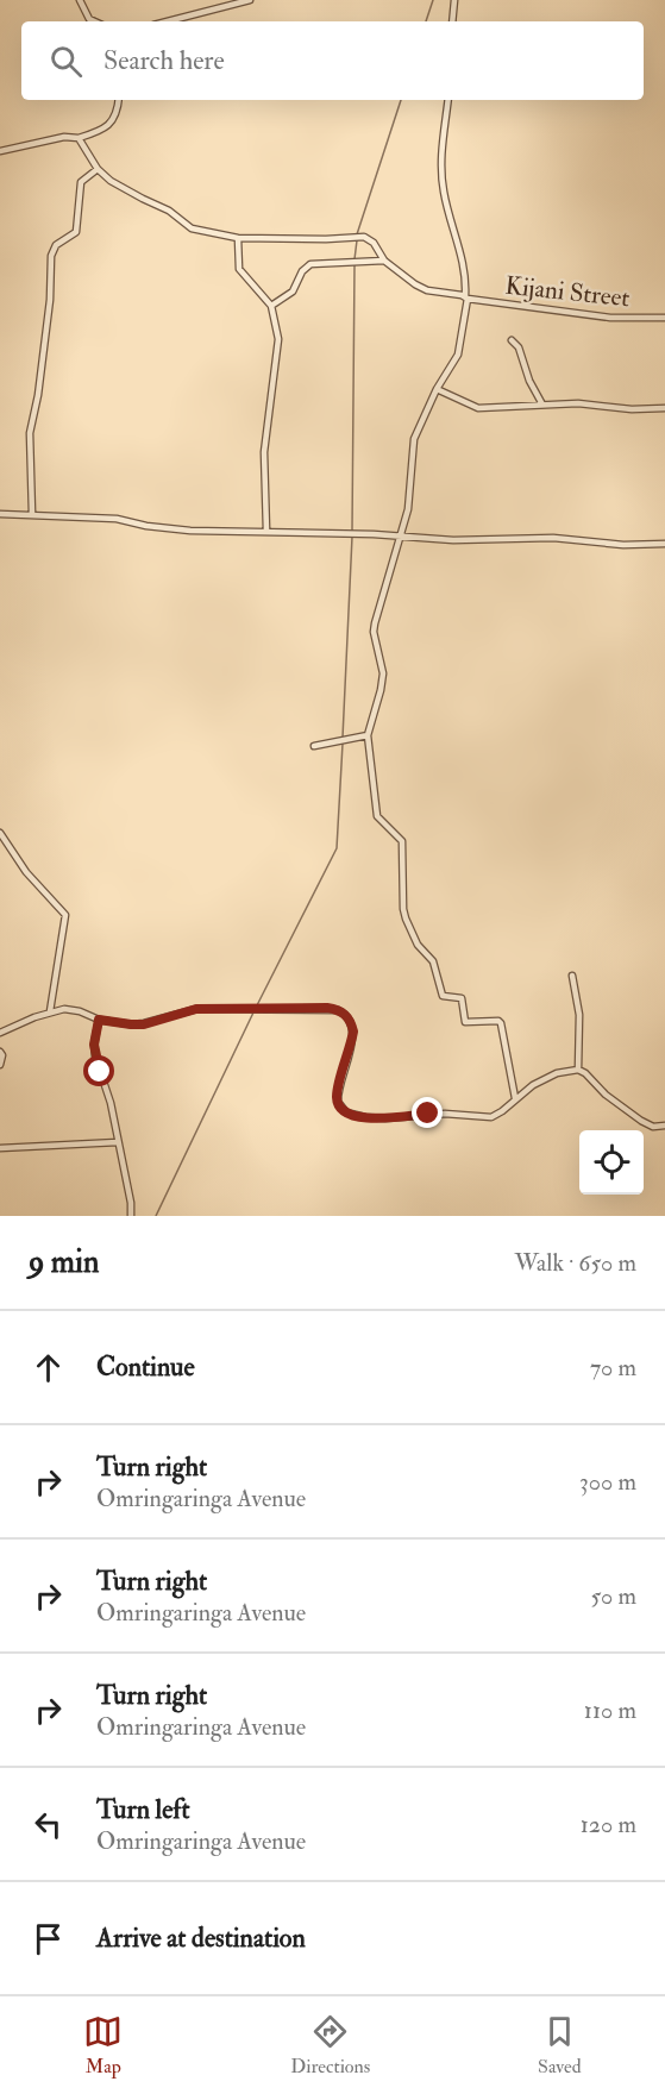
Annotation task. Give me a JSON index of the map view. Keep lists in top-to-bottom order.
{
  "streets": {
    "street": ["Kijani Street"]
  },
  "page": {
    "search": "Search here",
    "heading": ["9 min", "Walk · 650 m"],
    "list": [
      ["Continue", "70 m"],
      ["Turn right", "Omringaringa Avenue", "300 m"],
      ["Turn right", "Omringaringa Avenue", "50 m"],
      ["Turn right", "Omringaringa Avenue", "110 m"],
      ["Turn left", "Omringaringa Avenue", "120 m"],
      "Arrive at destination"
    ],
    "nav": ["Map", "Directions", "Saved"]
  }
}
